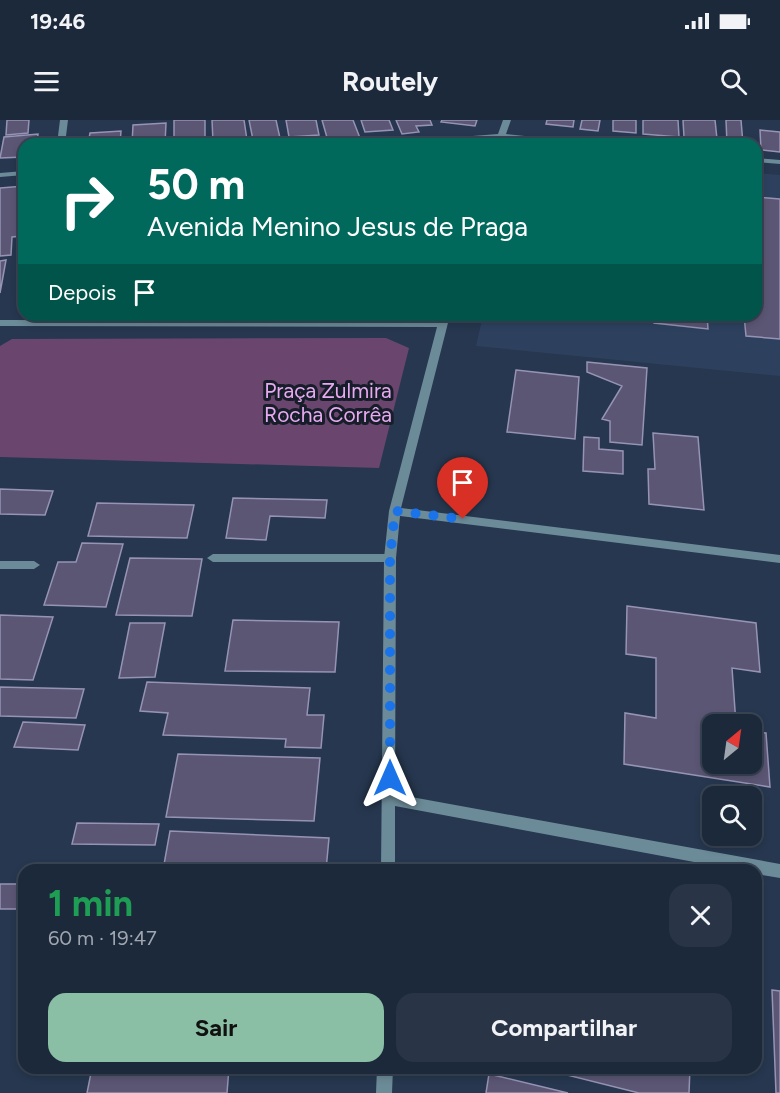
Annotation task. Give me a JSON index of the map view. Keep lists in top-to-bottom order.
{
  "parks": ["Praça Zulmira Rocha Corrêa"],
  "north": "top right",
  "page": {
    "status": "19:46",
    "header": "Routely",
    "turn": ["50 m", "Avenida Menino Jesus de Praga"],
    "then": "Depois",
    "heading": ["1 min", "60 m · 19:47"],
    "buttons": ["Sair", "Compartilhar"]
  }
}
